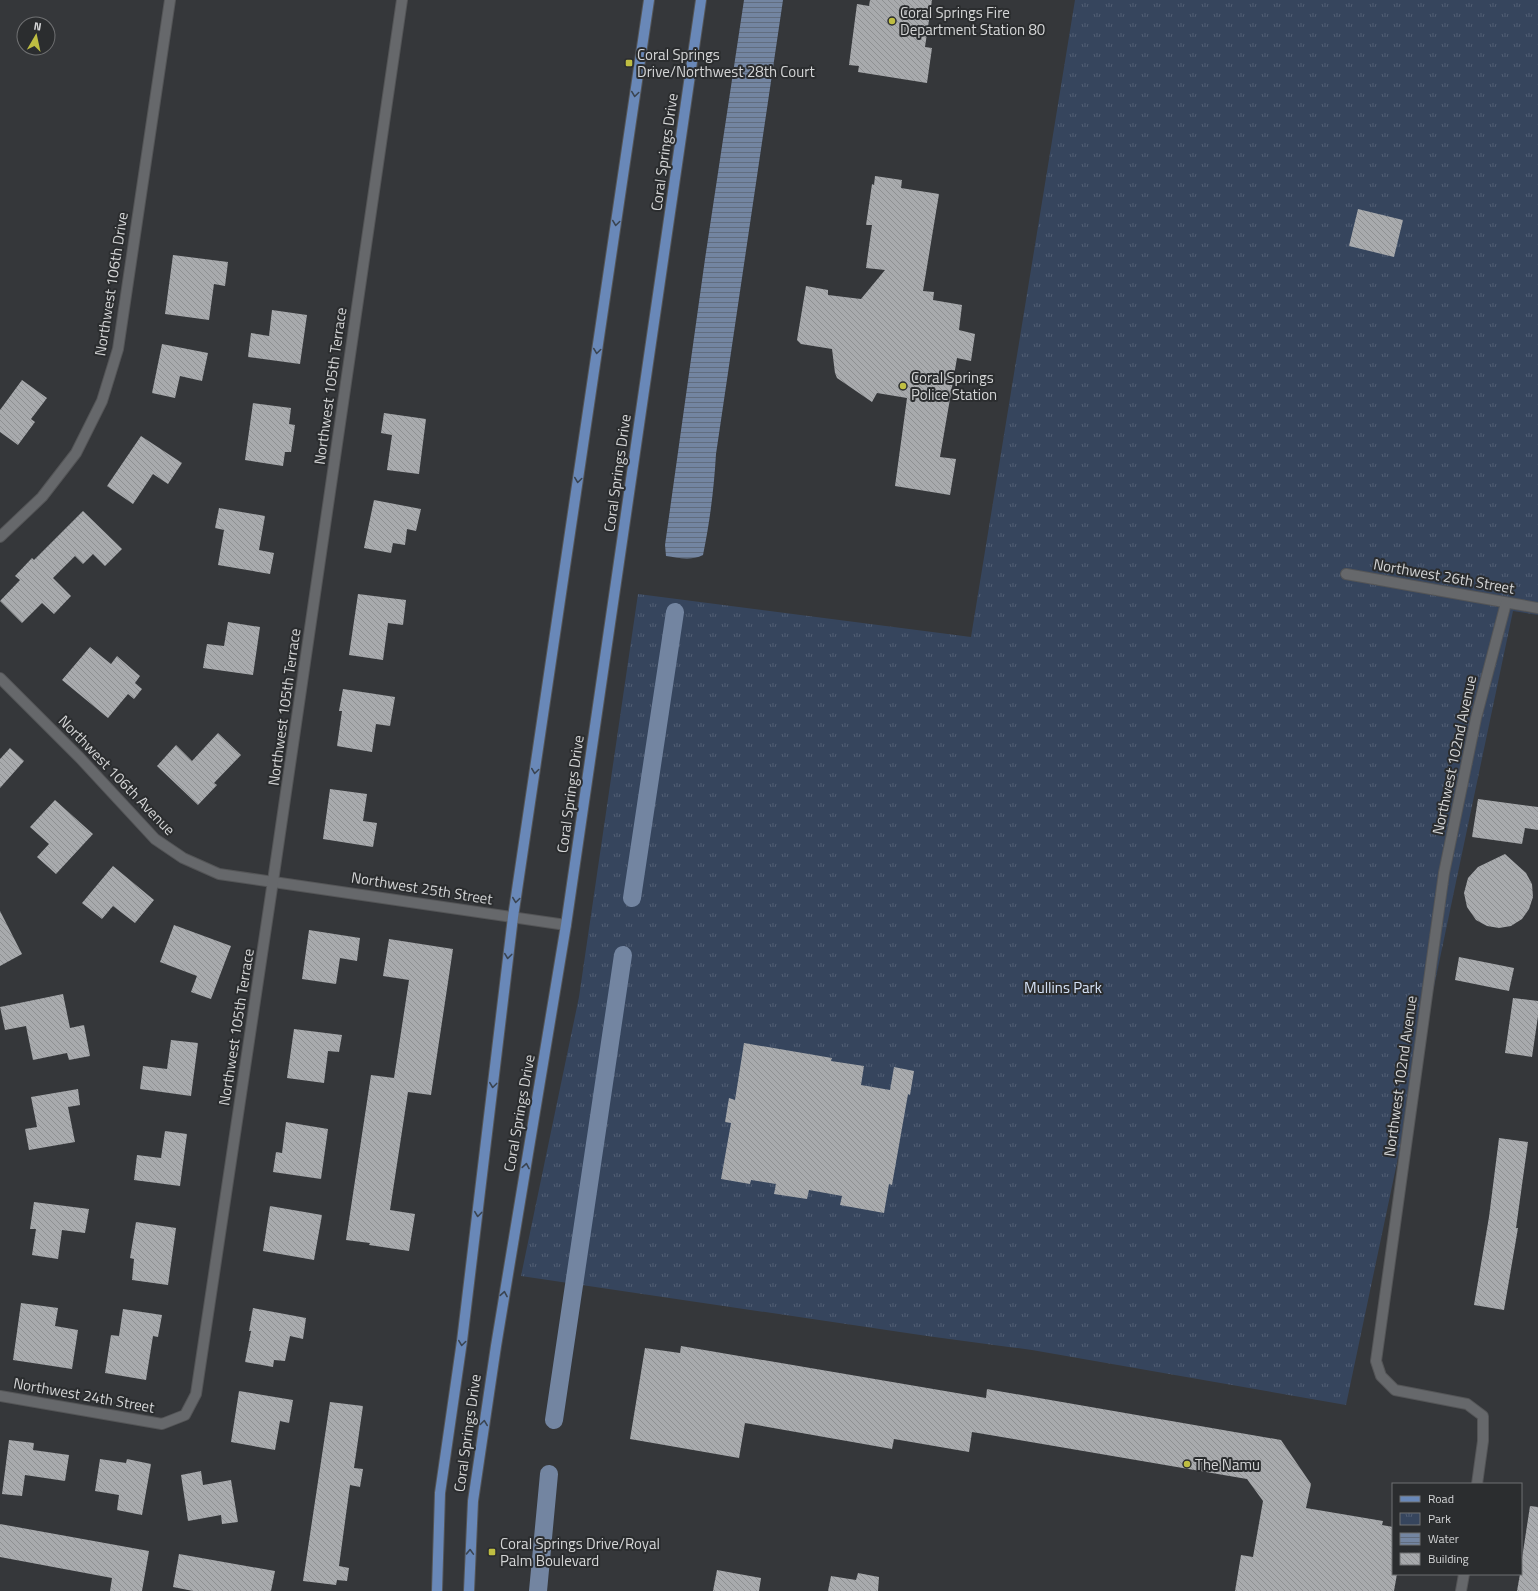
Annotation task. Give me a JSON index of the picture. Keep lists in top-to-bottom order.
{
  "streets": {
    "main road": ["Coral Springs Drive"],
    "street": [
      "Northwest 106th Drive",
      "Northwest 105th Terrace",
      "Northwest 26th Street",
      "Northwest 102nd Avenue",
      "Northwest 106th Avenue",
      "Northwest 25th Street",
      "Northwest 24th Street"
    ]
  },
  "crossings": [
    ["Coral Springs Drive", "Northwest 25th Street"],
    ["Northwest 105th Terrace", "Northwest 106th Avenue"],
    ["Northwest 105th Terrace", "Northwest 25th Street"],
    ["Northwest 105th Terrace", "Northwest 24th Street"],
    ["Northwest 26th Street", "Northwest 102nd Avenue"],
    ["Northwest 106th Avenue", "Northwest 25th Street"]
  ],
  "parks": ["Mullins Park"],
  "places": {
    "other": ["Coral Springs Fire Department Station 80", "Coral Springs Police Station", "The Namu"],
    "transit": ["Coral Springs Drive/Northwest 28th Court", "Coral Springs Drive/Royal Palm Boulevard"]
  },
  "legend": [
    "Road",
    "Park",
    "Water",
    "Building"
  ],
  "north": "top"
}
